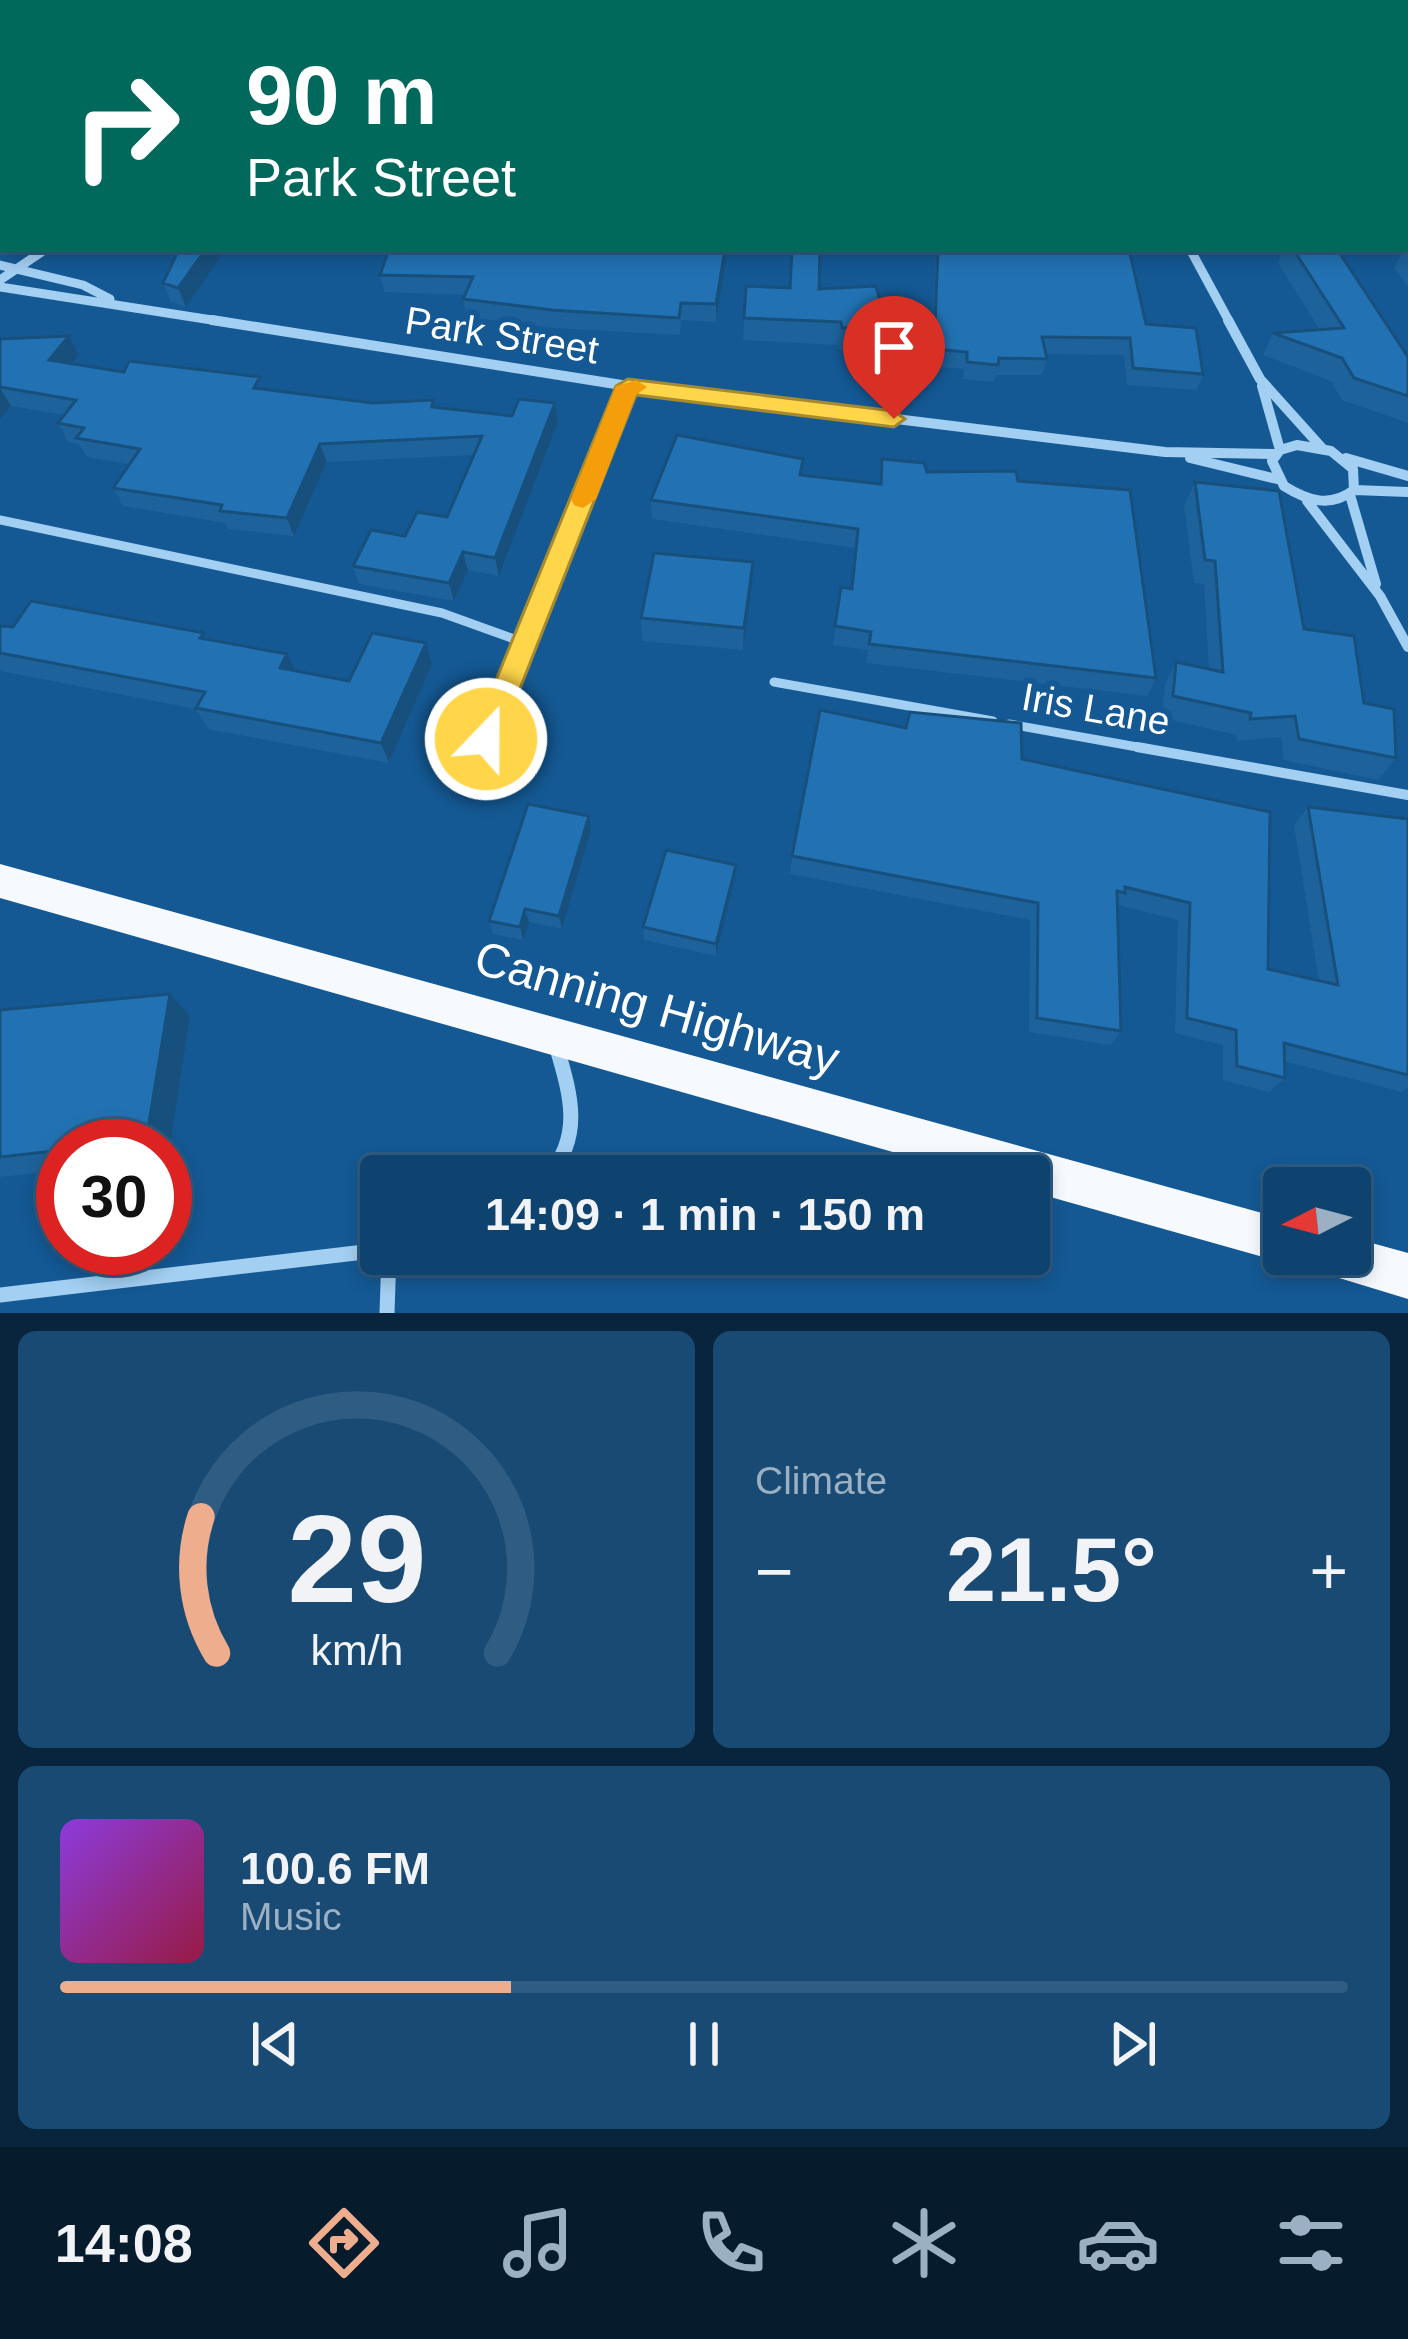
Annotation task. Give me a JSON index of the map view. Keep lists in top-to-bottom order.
{
  "streets": {
    "highway": ["Canning Highway"],
    "street": ["Park Street"],
    "lane": ["Iris Lane"]
  },
  "north": "left",
  "page": {
    "turn": ["90 m", "Park Street"],
    "limit": "30",
    "trip": "14:09 · 1 min · 150 m",
    "tile": "Climate",
    "heat": ["−", "21.5°", "+"],
    "song": ["100.6 FM", "Music"],
    "tabs": "14:08",
    "gauge": ["29", "km/h"]
  }
}
